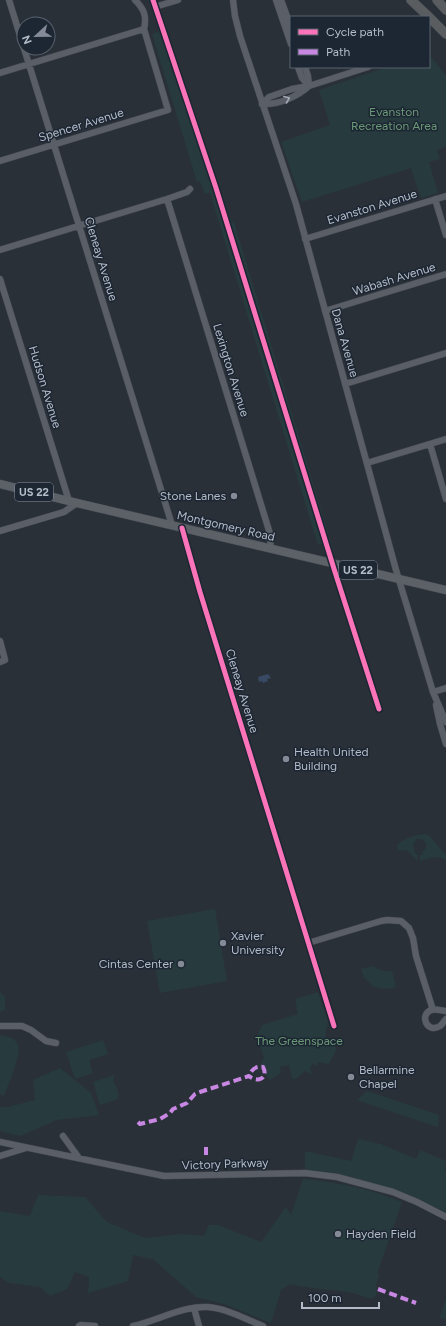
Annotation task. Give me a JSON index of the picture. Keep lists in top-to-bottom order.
{
  "streets": {
    "main road": ["US 22", "Montgomery Road"],
    "street": [
      "Spencer Avenue",
      "Evanston Avenue",
      "Cleneay Avenue",
      "Wabash Avenue",
      "Dana Avenue",
      "Lexington Avenue",
      "Hudson Avenue",
      "Victory Parkway"
    ]
  },
  "crossings": [
    ["Spencer Avenue", "Cleneay Avenue"],
    ["Evanston Avenue", "Dana Avenue"],
    ["Cleneay Avenue", "Montgomery Road"],
    ["Wabash Avenue", "Dana Avenue"],
    ["Dana Avenue", "Montgomery Road"],
    ["Lexington Avenue", "Montgomery Road"],
    ["Hudson Avenue", "Montgomery Road"]
  ],
  "parks": ["Evanston Recreation Area", "The Greenspace"],
  "places": [
    "Stone Lanes",
    "Health United Building",
    "Xavier University",
    "Cintas Center",
    "Bellarmine Chapel",
    "Hayden Field"
  ],
  "legend": ["Cycle path", "Path"],
  "scale_bar": "100 m",
  "north": "left"
}
